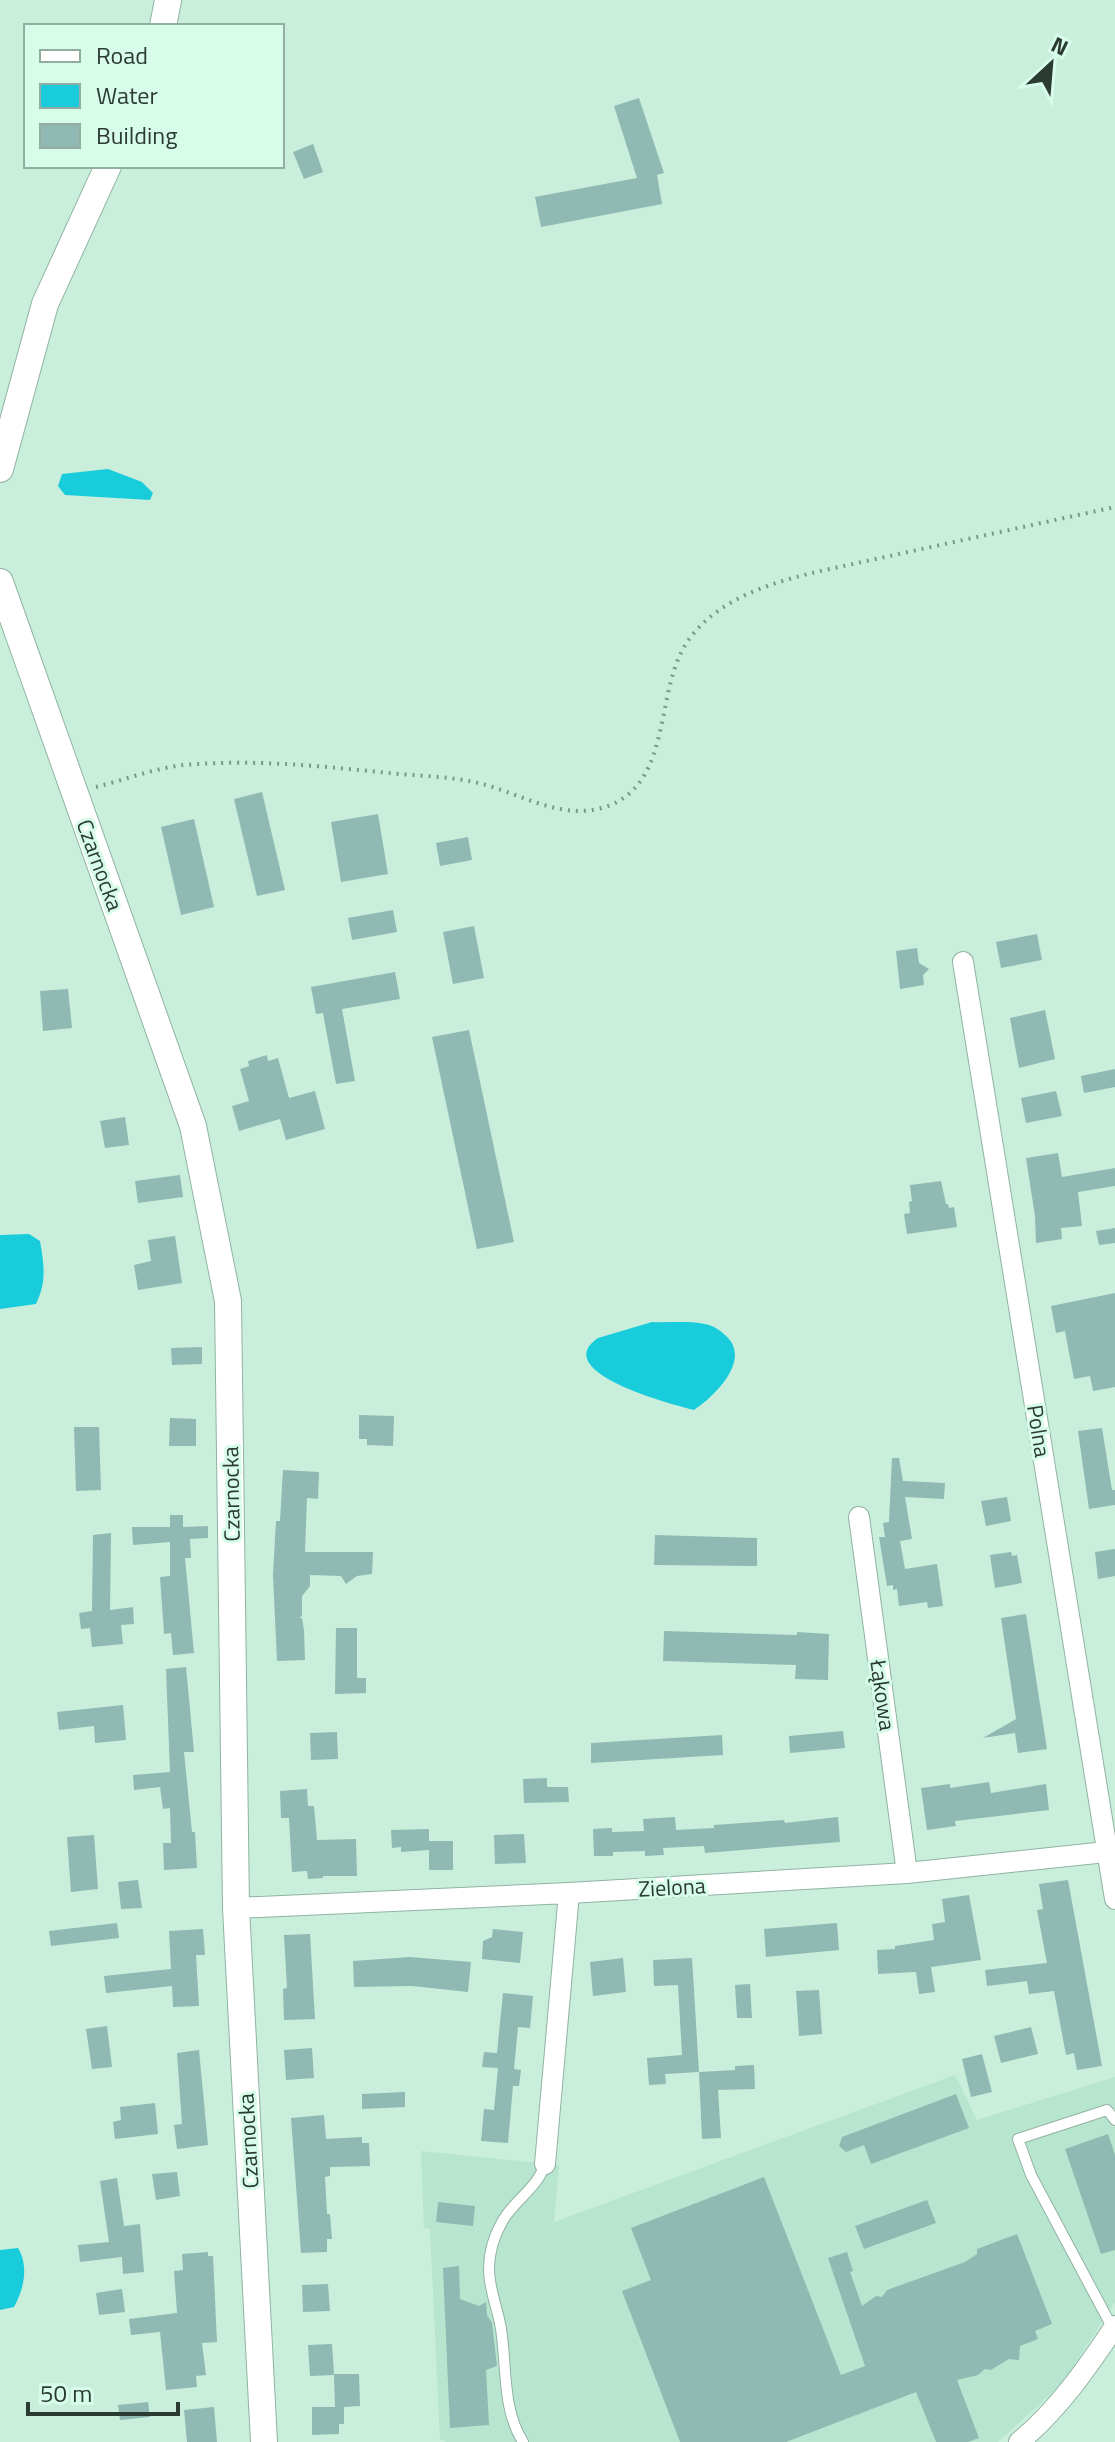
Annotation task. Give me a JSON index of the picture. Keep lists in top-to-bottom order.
{
  "streets": {
    "street": [
      "Czarnocka",
      "Polna",
      "Łąkowa",
      "Zielona"
    ]
  },
  "crossings": [
    ["Czarnocka", "Zielona"],
    ["Polna", "Zielona"],
    ["Łąkowa", "Zielona"]
  ],
  "legend": ["Road", "Water", "Building"],
  "scale_bar": "50 m",
  "north": "top right"
}
